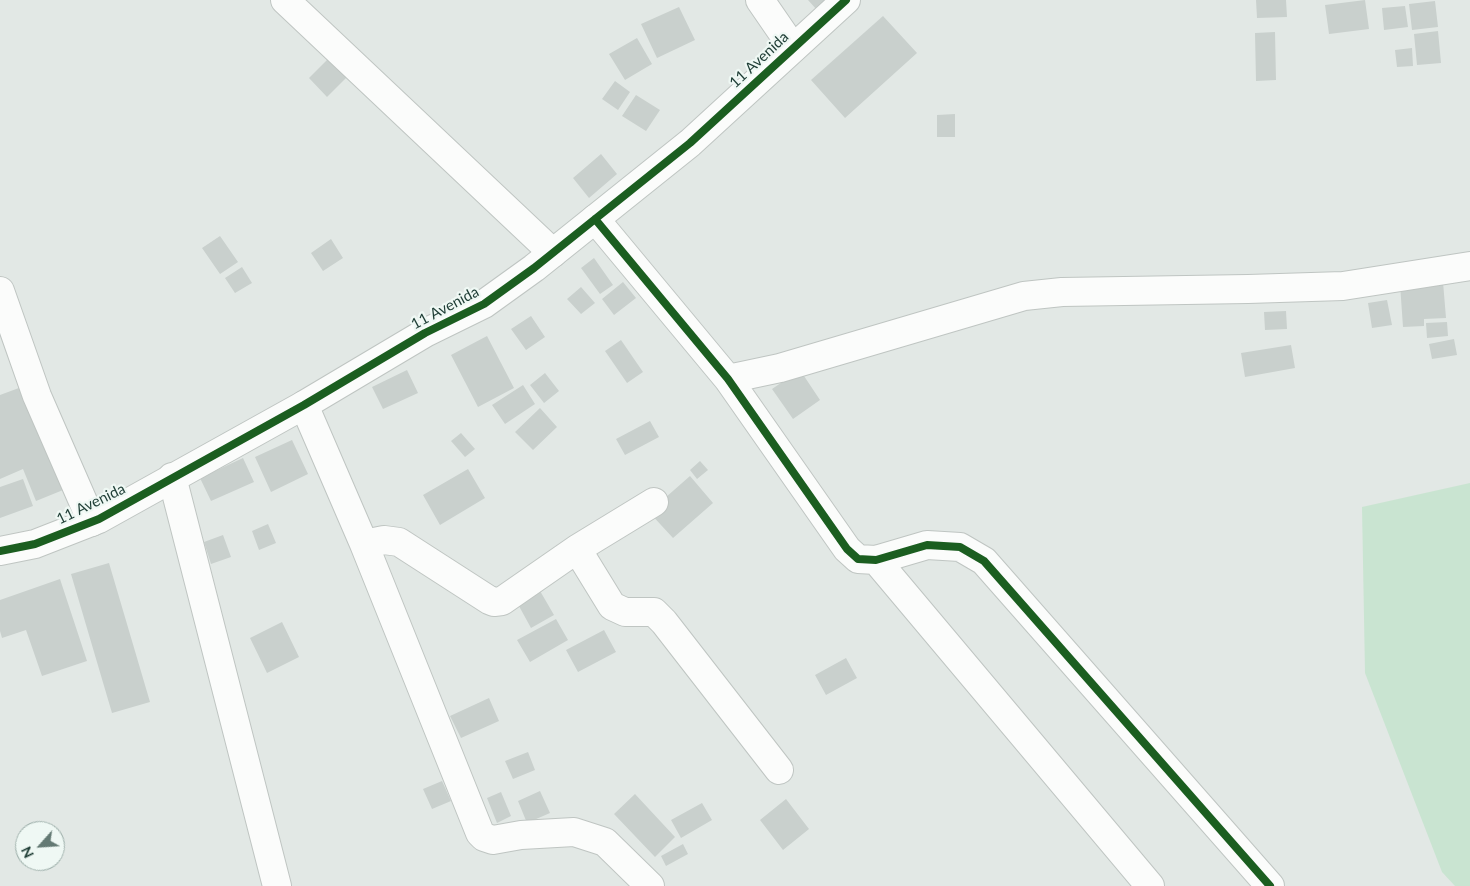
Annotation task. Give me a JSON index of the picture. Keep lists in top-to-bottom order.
{
  "streets": {
    "street": ["11 Avenida"]
  },
  "north": "bottom left"
}
